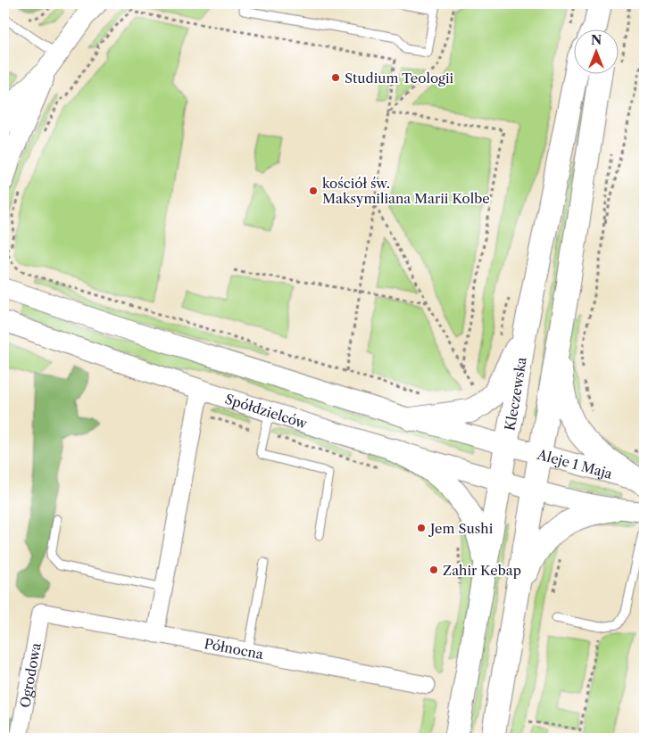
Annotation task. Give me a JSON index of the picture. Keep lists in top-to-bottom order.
{
  "streets": {
    "main road": ["Kleczewska"],
    "street": [
      "Spółdzielców",
      "Aleje 1 Maja",
      "Północna",
      "Ogrodowa"
    ]
  },
  "crossings": [
    ["Kleczewska", "Spółdzielców"],
    ["Kleczewska", "Aleje 1 Maja"],
    ["Północna", "Ogrodowa"]
  ],
  "places": [
    "Studium Teologii",
    "kościół św. Maksymiliana Marii Kolbe",
    "Jem Sushi",
    "Zahir Kebap"
  ],
  "north": "top"
}
